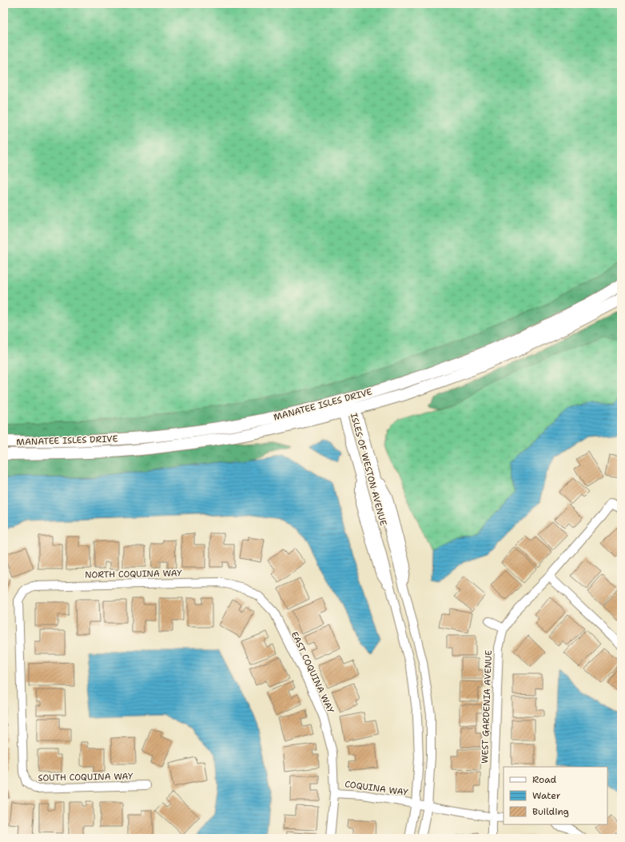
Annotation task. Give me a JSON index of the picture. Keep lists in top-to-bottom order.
{
  "streets": {
    "street": [
      "MANATEE ISLES DRIVE",
      "ISLES OF WESTON AVENUE",
      "NORTH COQUINA WAY",
      "EAST COQUINA WAY",
      "WEST GARDENIA AVENUE",
      "SOUTH COQUINA WAY",
      "COQUINA WAY"
    ]
  },
  "crossings": [
    ["MANATEE ISLES DRIVE", "ISLES OF WESTON AVENUE"],
    ["ISLES OF WESTON AVENUE", "COQUINA WAY"],
    ["NORTH COQUINA WAY", "EAST COQUINA WAY"],
    ["NORTH COQUINA WAY", "SOUTH COQUINA WAY"],
    ["EAST COQUINA WAY", "COQUINA WAY"],
    ["WEST GARDENIA AVENUE", "COQUINA WAY"]
  ],
  "legend": ["Road", "Water", "Building"]
}
